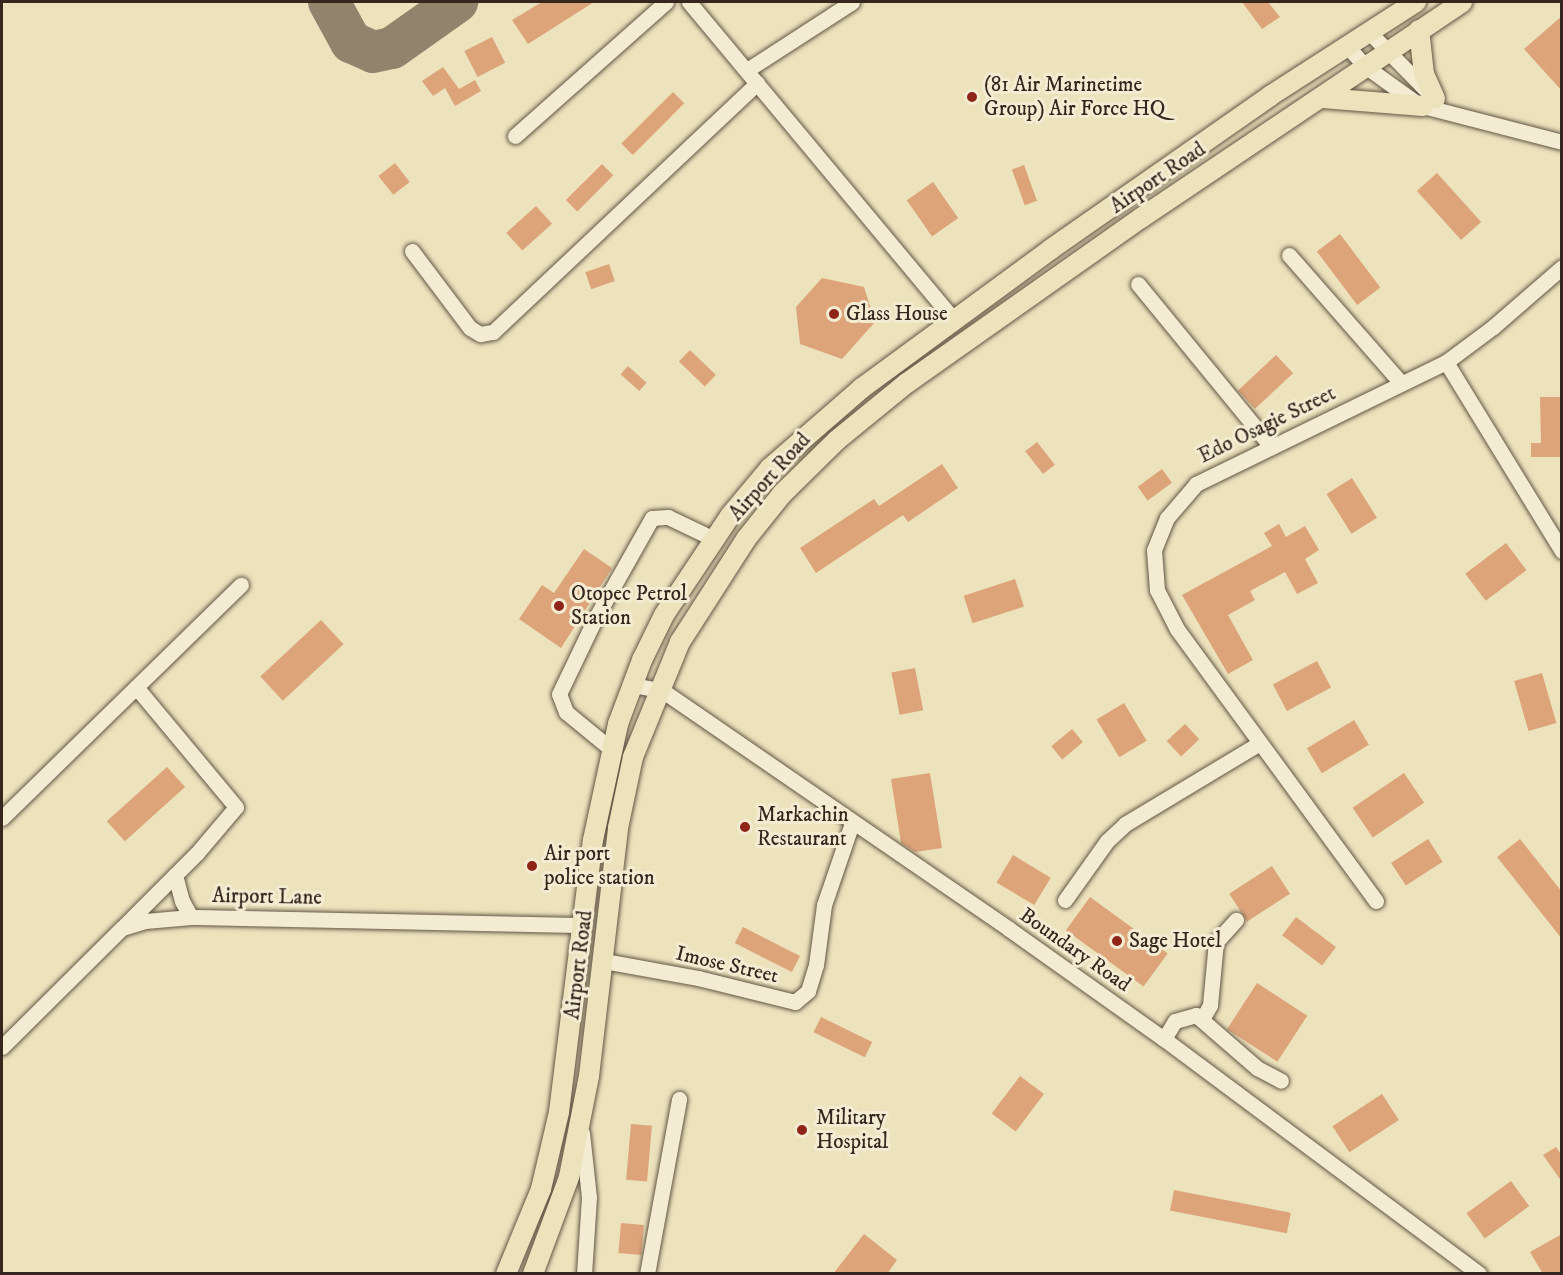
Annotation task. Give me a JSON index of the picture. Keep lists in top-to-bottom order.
{
  "streets": {
    "main road": ["Airport Road"],
    "street": [
      "Edo Osagie Street",
      "Airport Lane",
      "Boundary Road",
      "Imose Street"
    ]
  },
  "crossings": [
    ["Airport Road", "Airport Lane"],
    ["Airport Road", "Boundary Road"],
    ["Airport Road", "Imose Street"],
    ["Boundary Road", "Imose Street"]
  ],
  "places": [
    "(81 Air Marinetime Group) Air Force HQ",
    "Glass House",
    "Otopec Petrol Station",
    "Markachin Restaurant",
    "Air port police station",
    "Sage Hotel",
    "Military Hospital"
  ]
}
